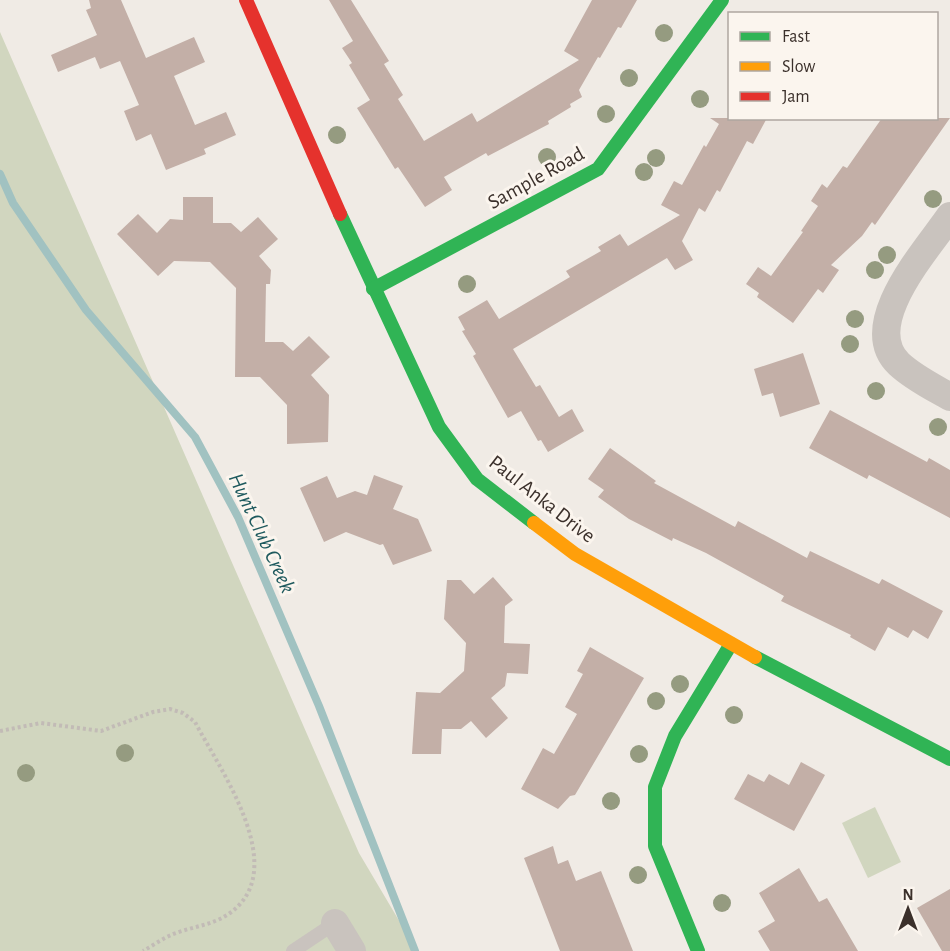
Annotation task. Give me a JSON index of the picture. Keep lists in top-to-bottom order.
{
  "streets": {
    "street": ["Sample Road", "Paul Anka Drive"]
  },
  "crossings": [
    ["Sample Road", "Paul Anka Drive"]
  ],
  "water": ["Hunt Club Creek"],
  "legend": ["Fast", "Slow", "Jam"],
  "north": "top"
}
